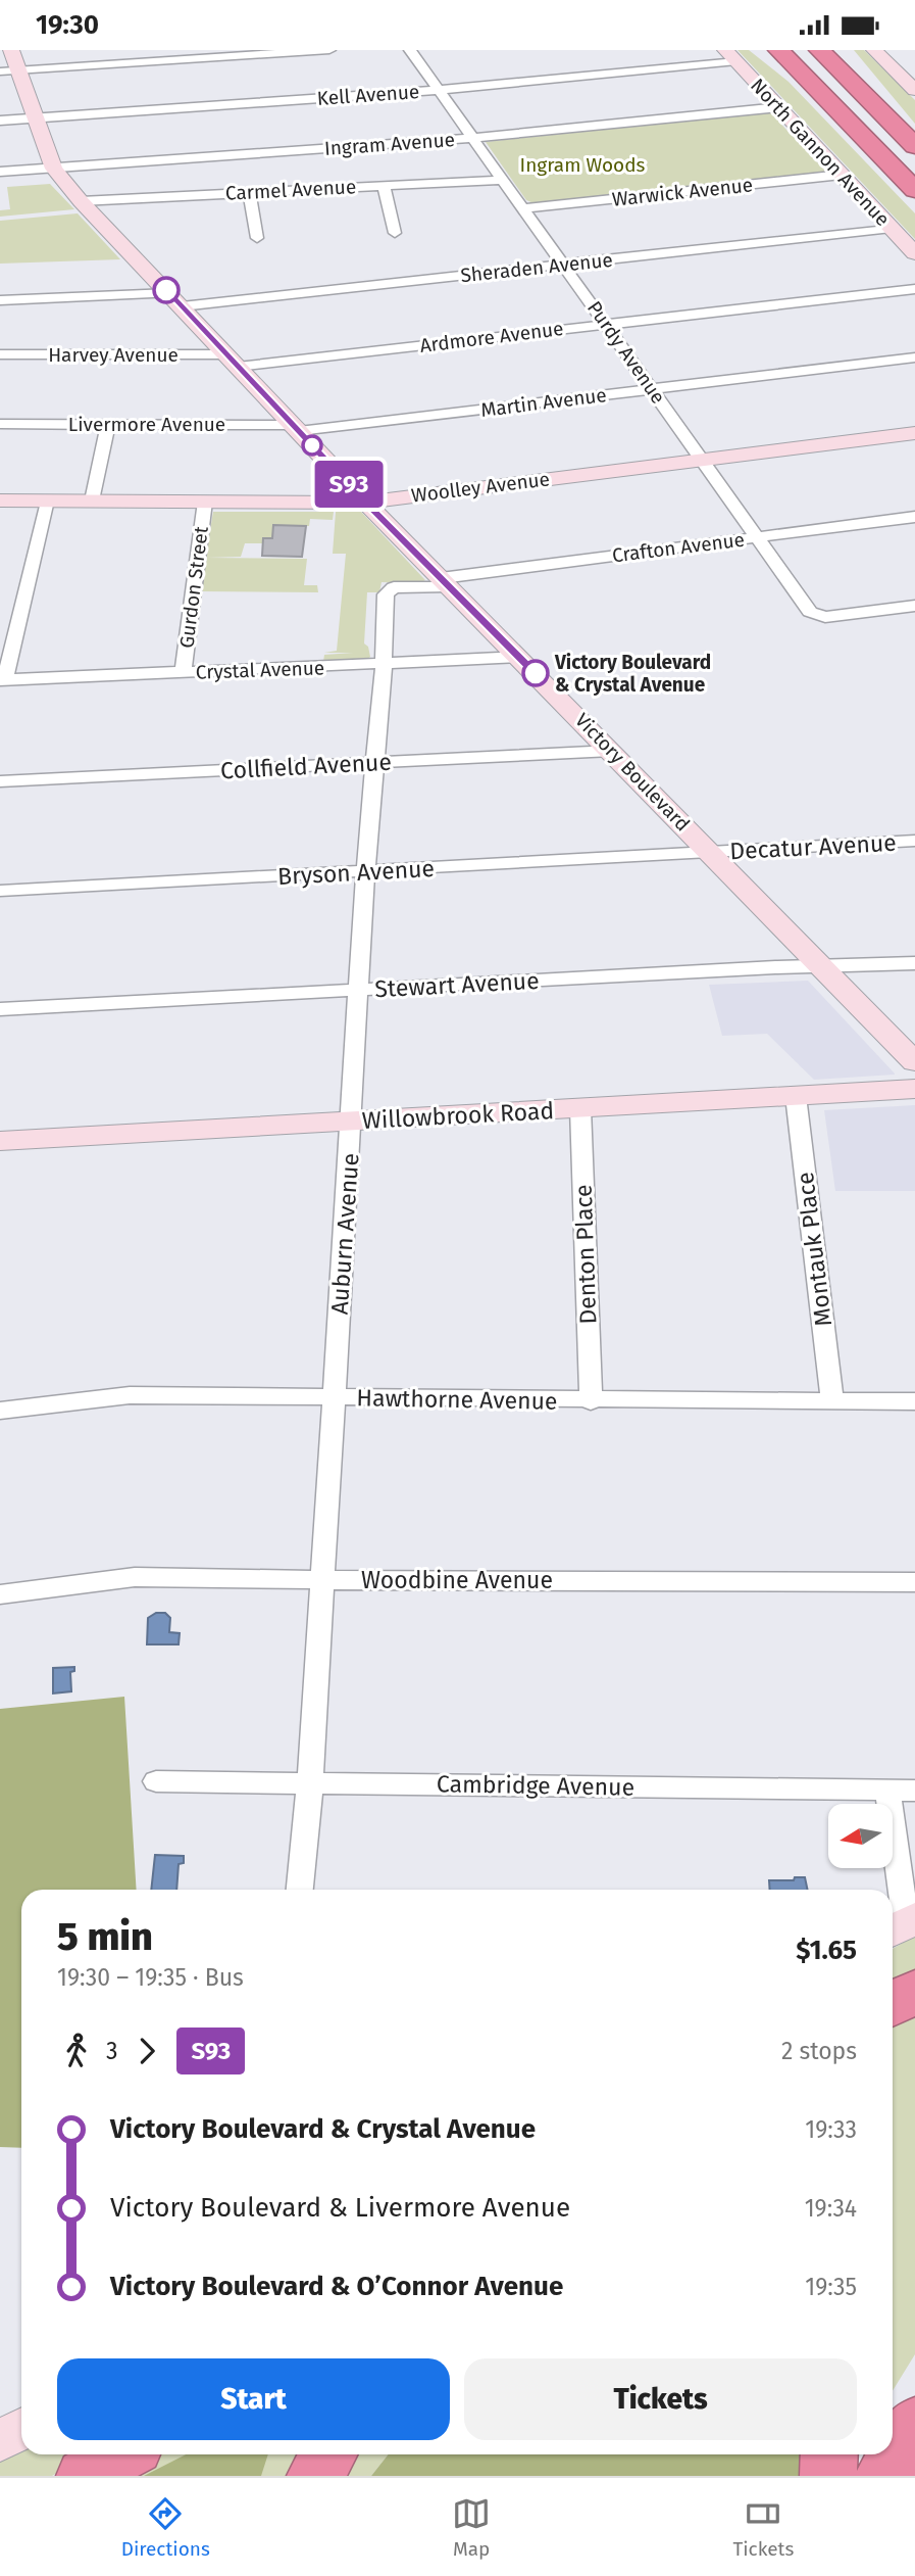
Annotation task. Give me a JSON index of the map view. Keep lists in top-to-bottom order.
{
  "streets": {
    "main road": [
      "North Gannon Avenue",
      "Woolley Avenue",
      "Victory Boulevard",
      "Willowbrook Road"
    ],
    "street": [
      "Kell Avenue",
      "Ingram Avenue",
      "Carmel Avenue",
      "Warwick Avenue",
      "Sheraden Avenue",
      "Ardmore Avenue",
      "Purdy Avenue",
      "Harvey Avenue",
      "Martin Avenue",
      "Livermore Avenue",
      "Crafton Avenue",
      "Gurdon Street",
      "Crystal Avenue",
      "Collfield Avenue",
      "Decatur Avenue",
      "Bryson Avenue",
      "Stewart Avenue",
      "Auburn Avenue",
      "Montauk Place",
      "Denton Place",
      "Hawthorne Avenue",
      "Woodbine Avenue",
      "Cambridge Avenue"
    ]
  },
  "crossings": [
    ["Kell Avenue", "North Gannon Avenue"],
    ["Kell Avenue", "Purdy Avenue"],
    ["Kell Avenue", "Victory Boulevard"],
    ["Ingram Avenue", "North Gannon Avenue"],
    ["Ingram Avenue", "Purdy Avenue"],
    ["Ingram Avenue", "Victory Boulevard"],
    ["North Gannon Avenue", "Warwick Avenue"],
    ["North Gannon Avenue", "Sheraden Avenue"],
    ["Carmel Avenue", "Purdy Avenue"],
    ["Carmel Avenue", "Victory Boulevard"],
    ["Warwick Avenue", "Purdy Avenue"],
    ["Sheraden Avenue", "Purdy Avenue"],
    ["Sheraden Avenue", "Victory Boulevard"],
    ["Ardmore Avenue", "Purdy Avenue"],
    ["Ardmore Avenue", "Harvey Avenue"],
    ["Ardmore Avenue", "Victory Boulevard"],
    ["Purdy Avenue", "Martin Avenue"],
    ["Purdy Avenue", "Woolley Avenue"],
    ["Purdy Avenue", "Crafton Avenue"],
    ["Harvey Avenue", "Victory Boulevard"],
    ["Martin Avenue", "Livermore Avenue"],
    ["Martin Avenue", "Victory Boulevard"],
    ["Livermore Avenue", "Victory Boulevard"],
    ["Woolley Avenue", "Gurdon Street"],
    ["Woolley Avenue", "Victory Boulevard"],
    ["Crafton Avenue", "Victory Boulevard"],
    ["Crafton Avenue", "Auburn Avenue"],
    ["Gurdon Street", "Crystal Avenue"],
    ["Crystal Avenue", "Victory Boulevard"],
    ["Crystal Avenue", "Auburn Avenue"],
    ["Collfield Avenue", "Victory Boulevard"],
    ["Collfield Avenue", "Auburn Avenue"],
    ["Victory Boulevard", "Decatur Avenue"],
    ["Victory Boulevard", "Bryson Avenue"],
    ["Victory Boulevard", "Stewart Avenue"],
    ["Victory Boulevard", "Auburn Avenue"],
    ["Decatur Avenue", "Bryson Avenue"],
    ["Bryson Avenue", "Auburn Avenue"],
    ["Stewart Avenue", "Auburn Avenue"],
    ["Willowbrook Road", "Auburn Avenue"],
    ["Willowbrook Road", "Montauk Place"],
    ["Willowbrook Road", "Denton Place"],
    ["Auburn Avenue", "Hawthorne Avenue"],
    ["Auburn Avenue", "Woodbine Avenue"],
    ["Auburn Avenue", "Cambridge Avenue"],
    ["Montauk Place", "Hawthorne Avenue"],
    ["Denton Place", "Hawthorne Avenue"]
  ],
  "parks": ["Ingram Woods"],
  "places": ["Victory Boulevard & Crystal Avenue"],
  "lines": ["bus line S93"],
  "north": "left",
  "page": {
    "status": "19:30",
    "on_map": "S93",
    "heading": ["5 min", "19:30 – 19:35 · Bus", "$1.65"],
    "legs": ["3", "S93", "2 stops"],
    "list": [
      {
        "name": "Victory Boulevard & Crystal Avenue",
        "value": "19:33"
      },
      {
        "name": "Victory Boulevard & Livermore Avenue",
        "value": "19:34"
      },
      {
        "name": "Victory Boulevard & O’Connor Avenue",
        "value": "19:35"
      }
    ],
    "buttons": ["Start", "Tickets"],
    "tabs": ["Directions", "Map", "Tickets"]
  }
}
